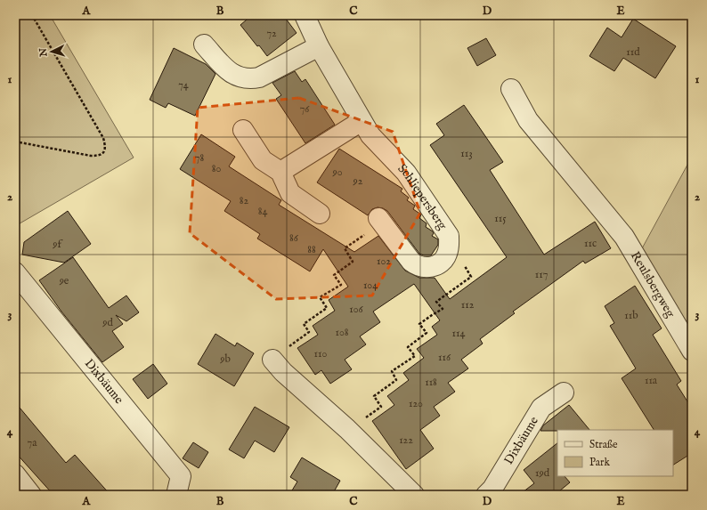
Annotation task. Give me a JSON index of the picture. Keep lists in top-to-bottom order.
{
  "streets": {
    "street": ["Schliepersberg", "Reulsbergweg", "Dixbäume"]
  },
  "house_numbers": [
    "72",
    "11d",
    "74",
    "76",
    "113",
    "78",
    "80",
    "90",
    "92",
    "82",
    "84",
    "115",
    "86",
    "11c",
    "9f",
    "88",
    "102",
    "117",
    "9e",
    "104",
    "112",
    "106",
    "11b",
    "9d",
    "108",
    "114",
    "110",
    "116",
    "9b",
    "11a",
    "118",
    "120",
    "122",
    "7a",
    "19d"
  ],
  "legend": ["Straße", "Park"],
  "north": "left",
  "grid": {
    "columns": [
      "A",
      "B",
      "C",
      "D",
      "E"
    ],
    "rows": [
      "1",
      "2",
      "3",
      "4"
    ]
  }
}
